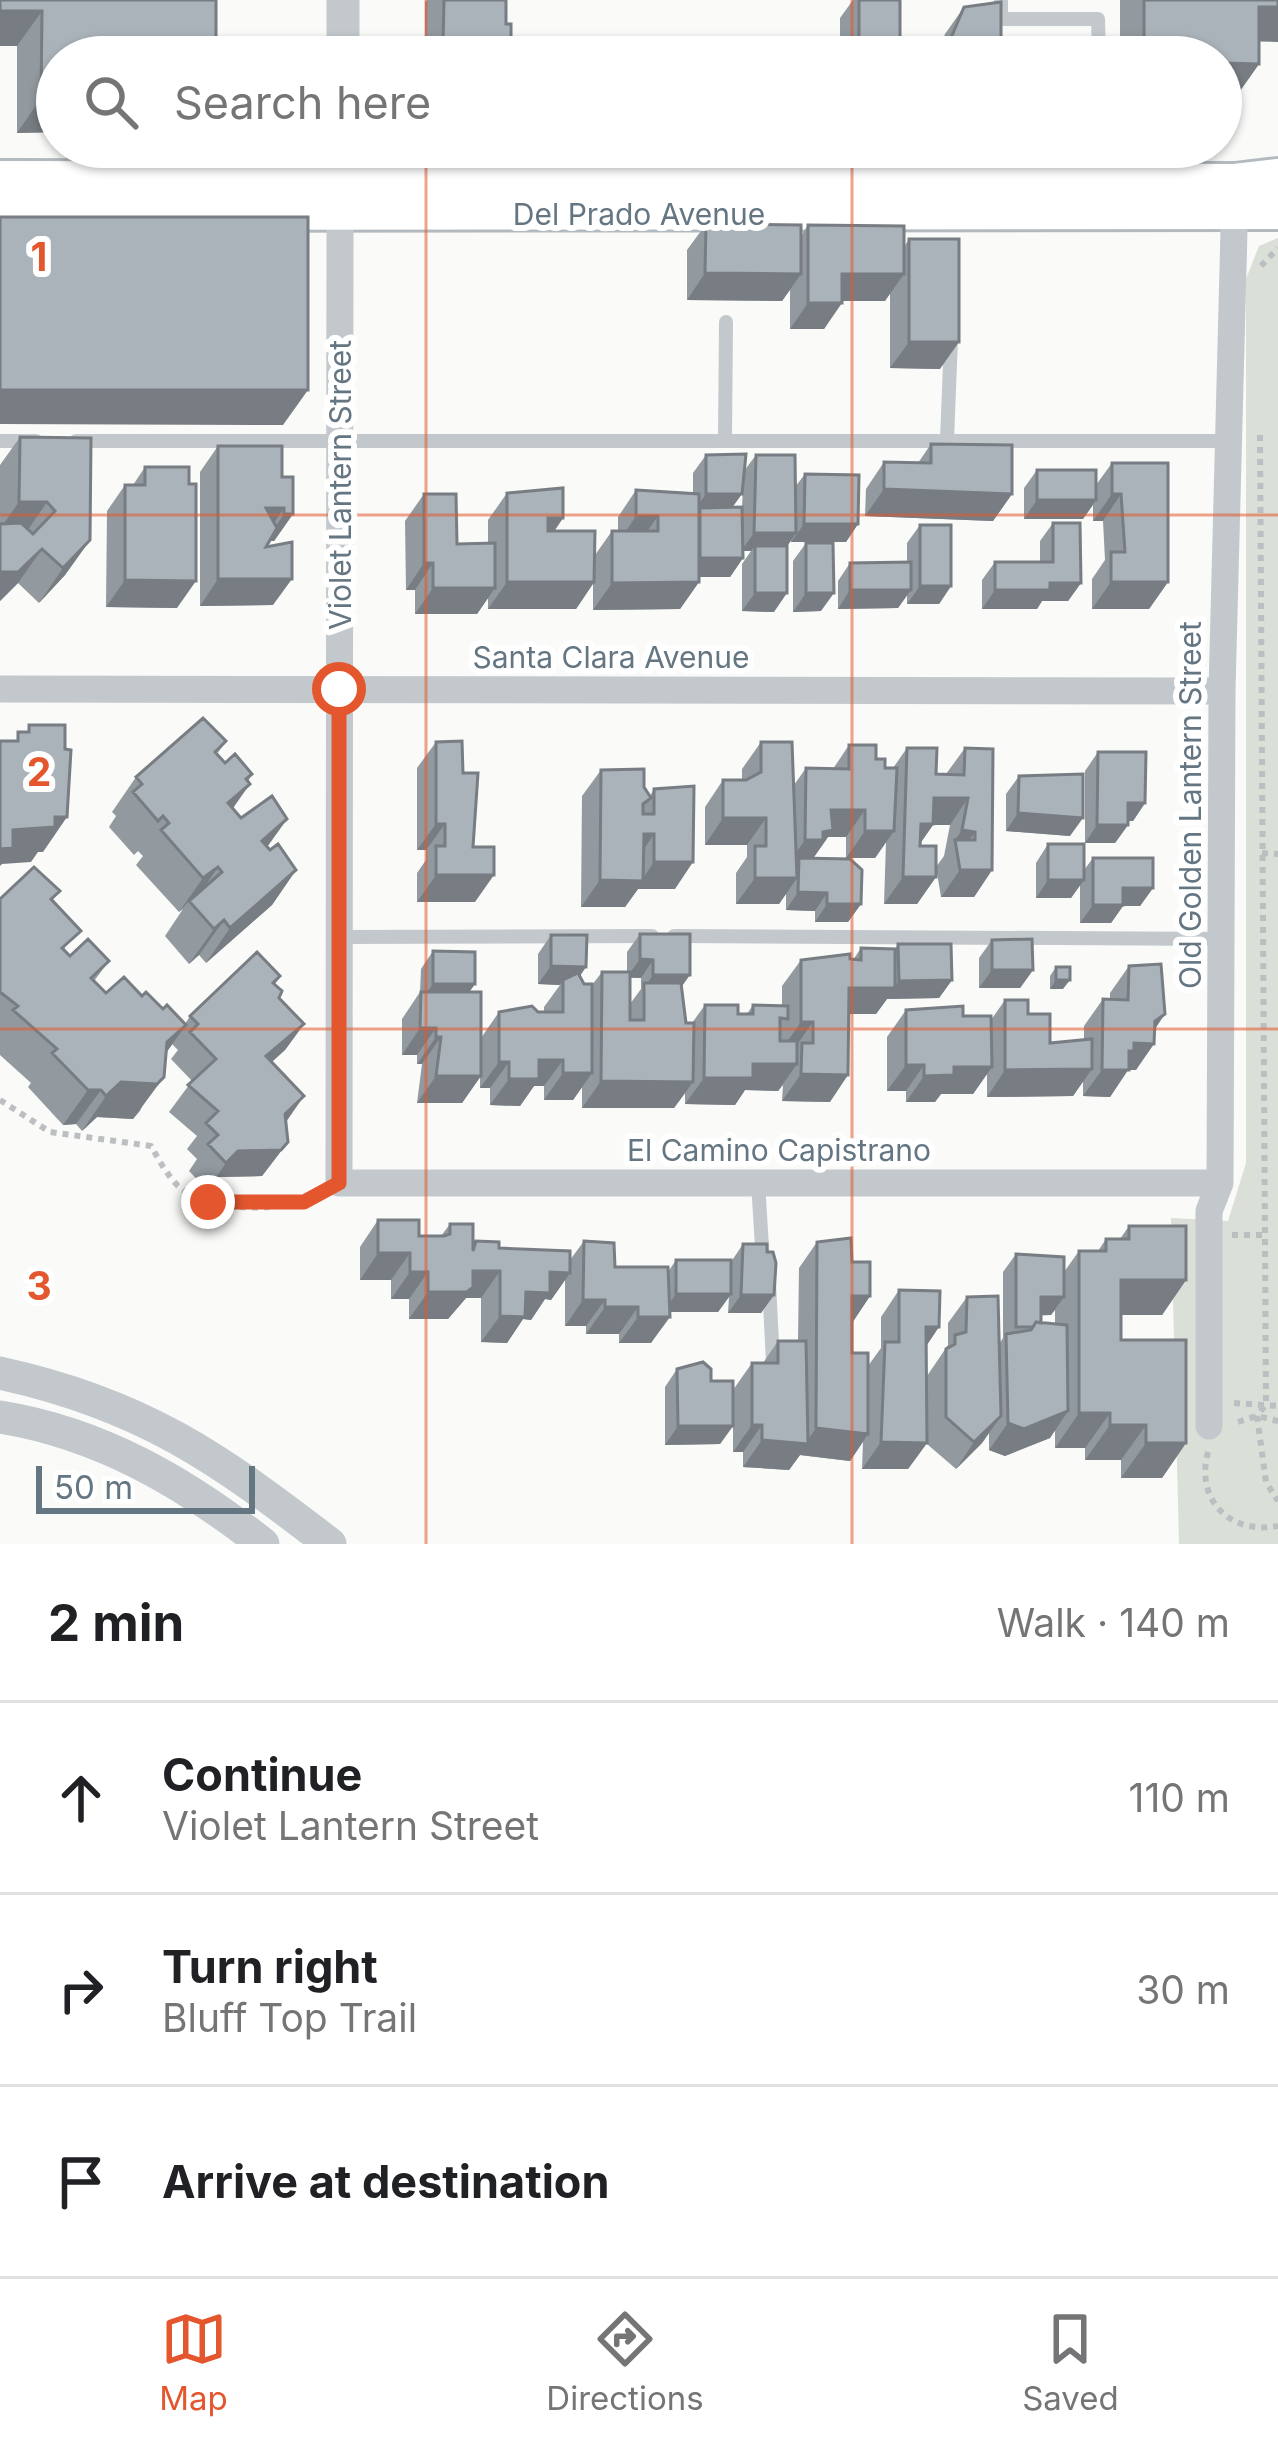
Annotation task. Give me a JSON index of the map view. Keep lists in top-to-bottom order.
{
  "streets": {
    "main road": ["Del Prado Avenue"],
    "street": [
      "Violet Lantern Street",
      "Santa Clara Avenue",
      "Old Golden Lantern Street",
      "El Camino Capistrano"
    ]
  },
  "crossings": [
    ["Del Prado Avenue", "Violet Lantern Street"],
    ["Del Prado Avenue", "Old Golden Lantern Street"],
    ["Violet Lantern Street", "Santa Clara Avenue"],
    ["Violet Lantern Street", "El Camino Capistrano"],
    ["Santa Clara Avenue", "Old Golden Lantern Street"],
    ["Old Golden Lantern Street", "El Camino Capistrano"]
  ],
  "scale_bar": "50 m",
  "page": {
    "search": "Search here",
    "scale": "50 m",
    "heading": ["2 min", "Walk · 140 m"],
    "list": [
      ["Continue", "Violet Lantern Street", "110 m"],
      ["Turn right", "Bluff Top Trail", "30 m"],
      "Arrive at destination"
    ],
    "nav": ["Map", "Directions", "Saved"]
  },
  "grid": {
    "rows": ["1", "2", "3"]
  }
}
